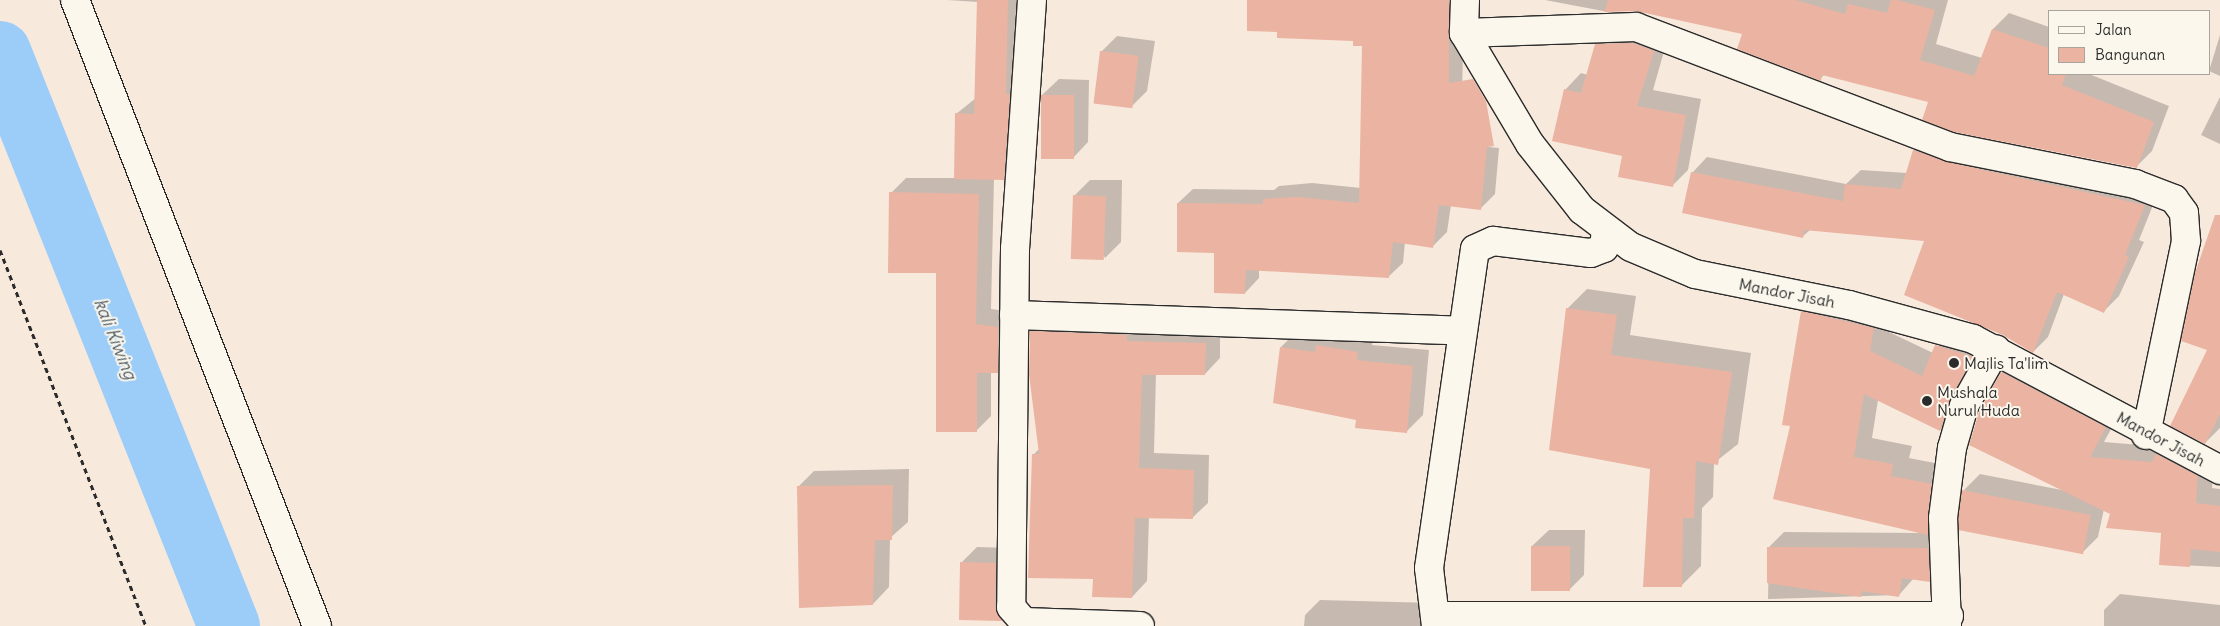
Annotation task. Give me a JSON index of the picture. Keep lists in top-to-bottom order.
{
  "streets": {
    "street": ["Mandor Jisah"]
  },
  "water": ["kali Kiwing"],
  "places": ["Majlis Ta'lim", "Mushala Nurul Huda"],
  "legend": ["Jalan", "Bangunan"]
}
